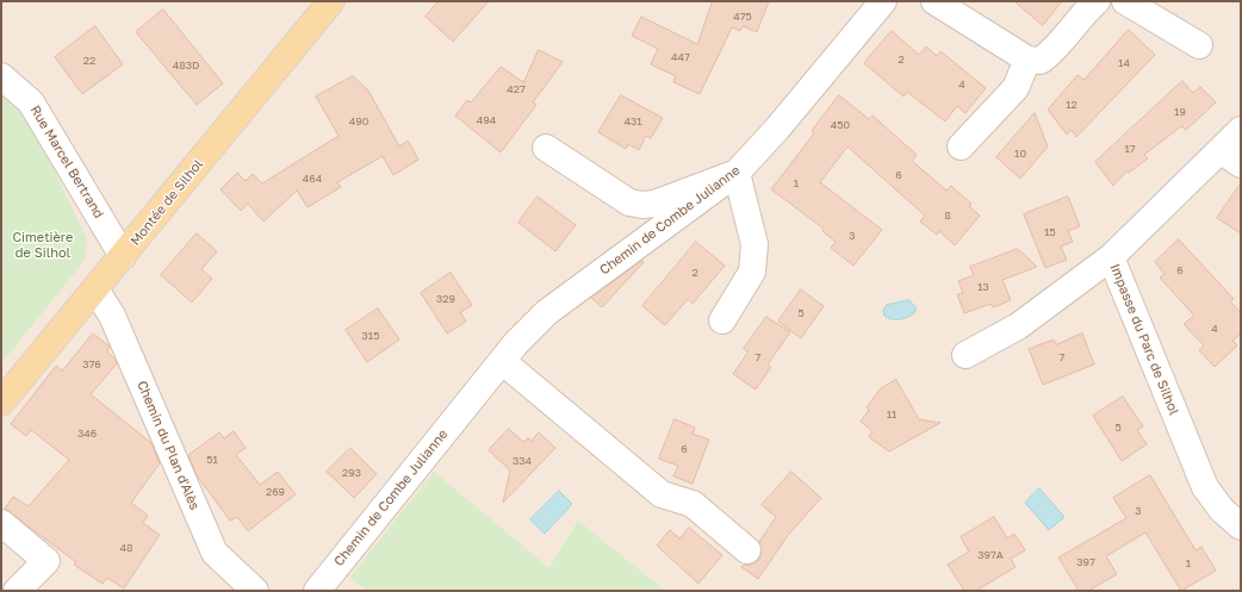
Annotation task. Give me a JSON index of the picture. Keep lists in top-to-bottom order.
{
  "streets": {
    "main road": ["Montée de Silhol"],
    "street": [
      "Rue Marcel Bertrand",
      "Chemin de Combe Julianne",
      "Impasse du Parc de Silhol",
      "Chemin du Plan d'Alès"
    ]
  },
  "crossings": [
    ["Rue Marcel Bertrand", "Montée de Silhol"],
    ["Montée de Silhol", "Chemin du Plan d'Alès"]
  ],
  "parks": ["Cimetière de Silhol"],
  "house_numbers": [
    "475",
    "447",
    "2",
    "22",
    "14",
    "483D",
    "4",
    "427",
    "12",
    "19",
    "494",
    "490",
    "431",
    "450",
    "17",
    "10",
    "6",
    "464",
    "1",
    "8",
    "15",
    "3",
    "6",
    "2",
    "13",
    "329",
    "5",
    "4",
    "315",
    "7",
    "7",
    "376",
    "11",
    "5",
    "346",
    "6",
    "51",
    "334",
    "293",
    "269",
    "3",
    "48",
    "397A",
    "397",
    "1"
  ]
}
